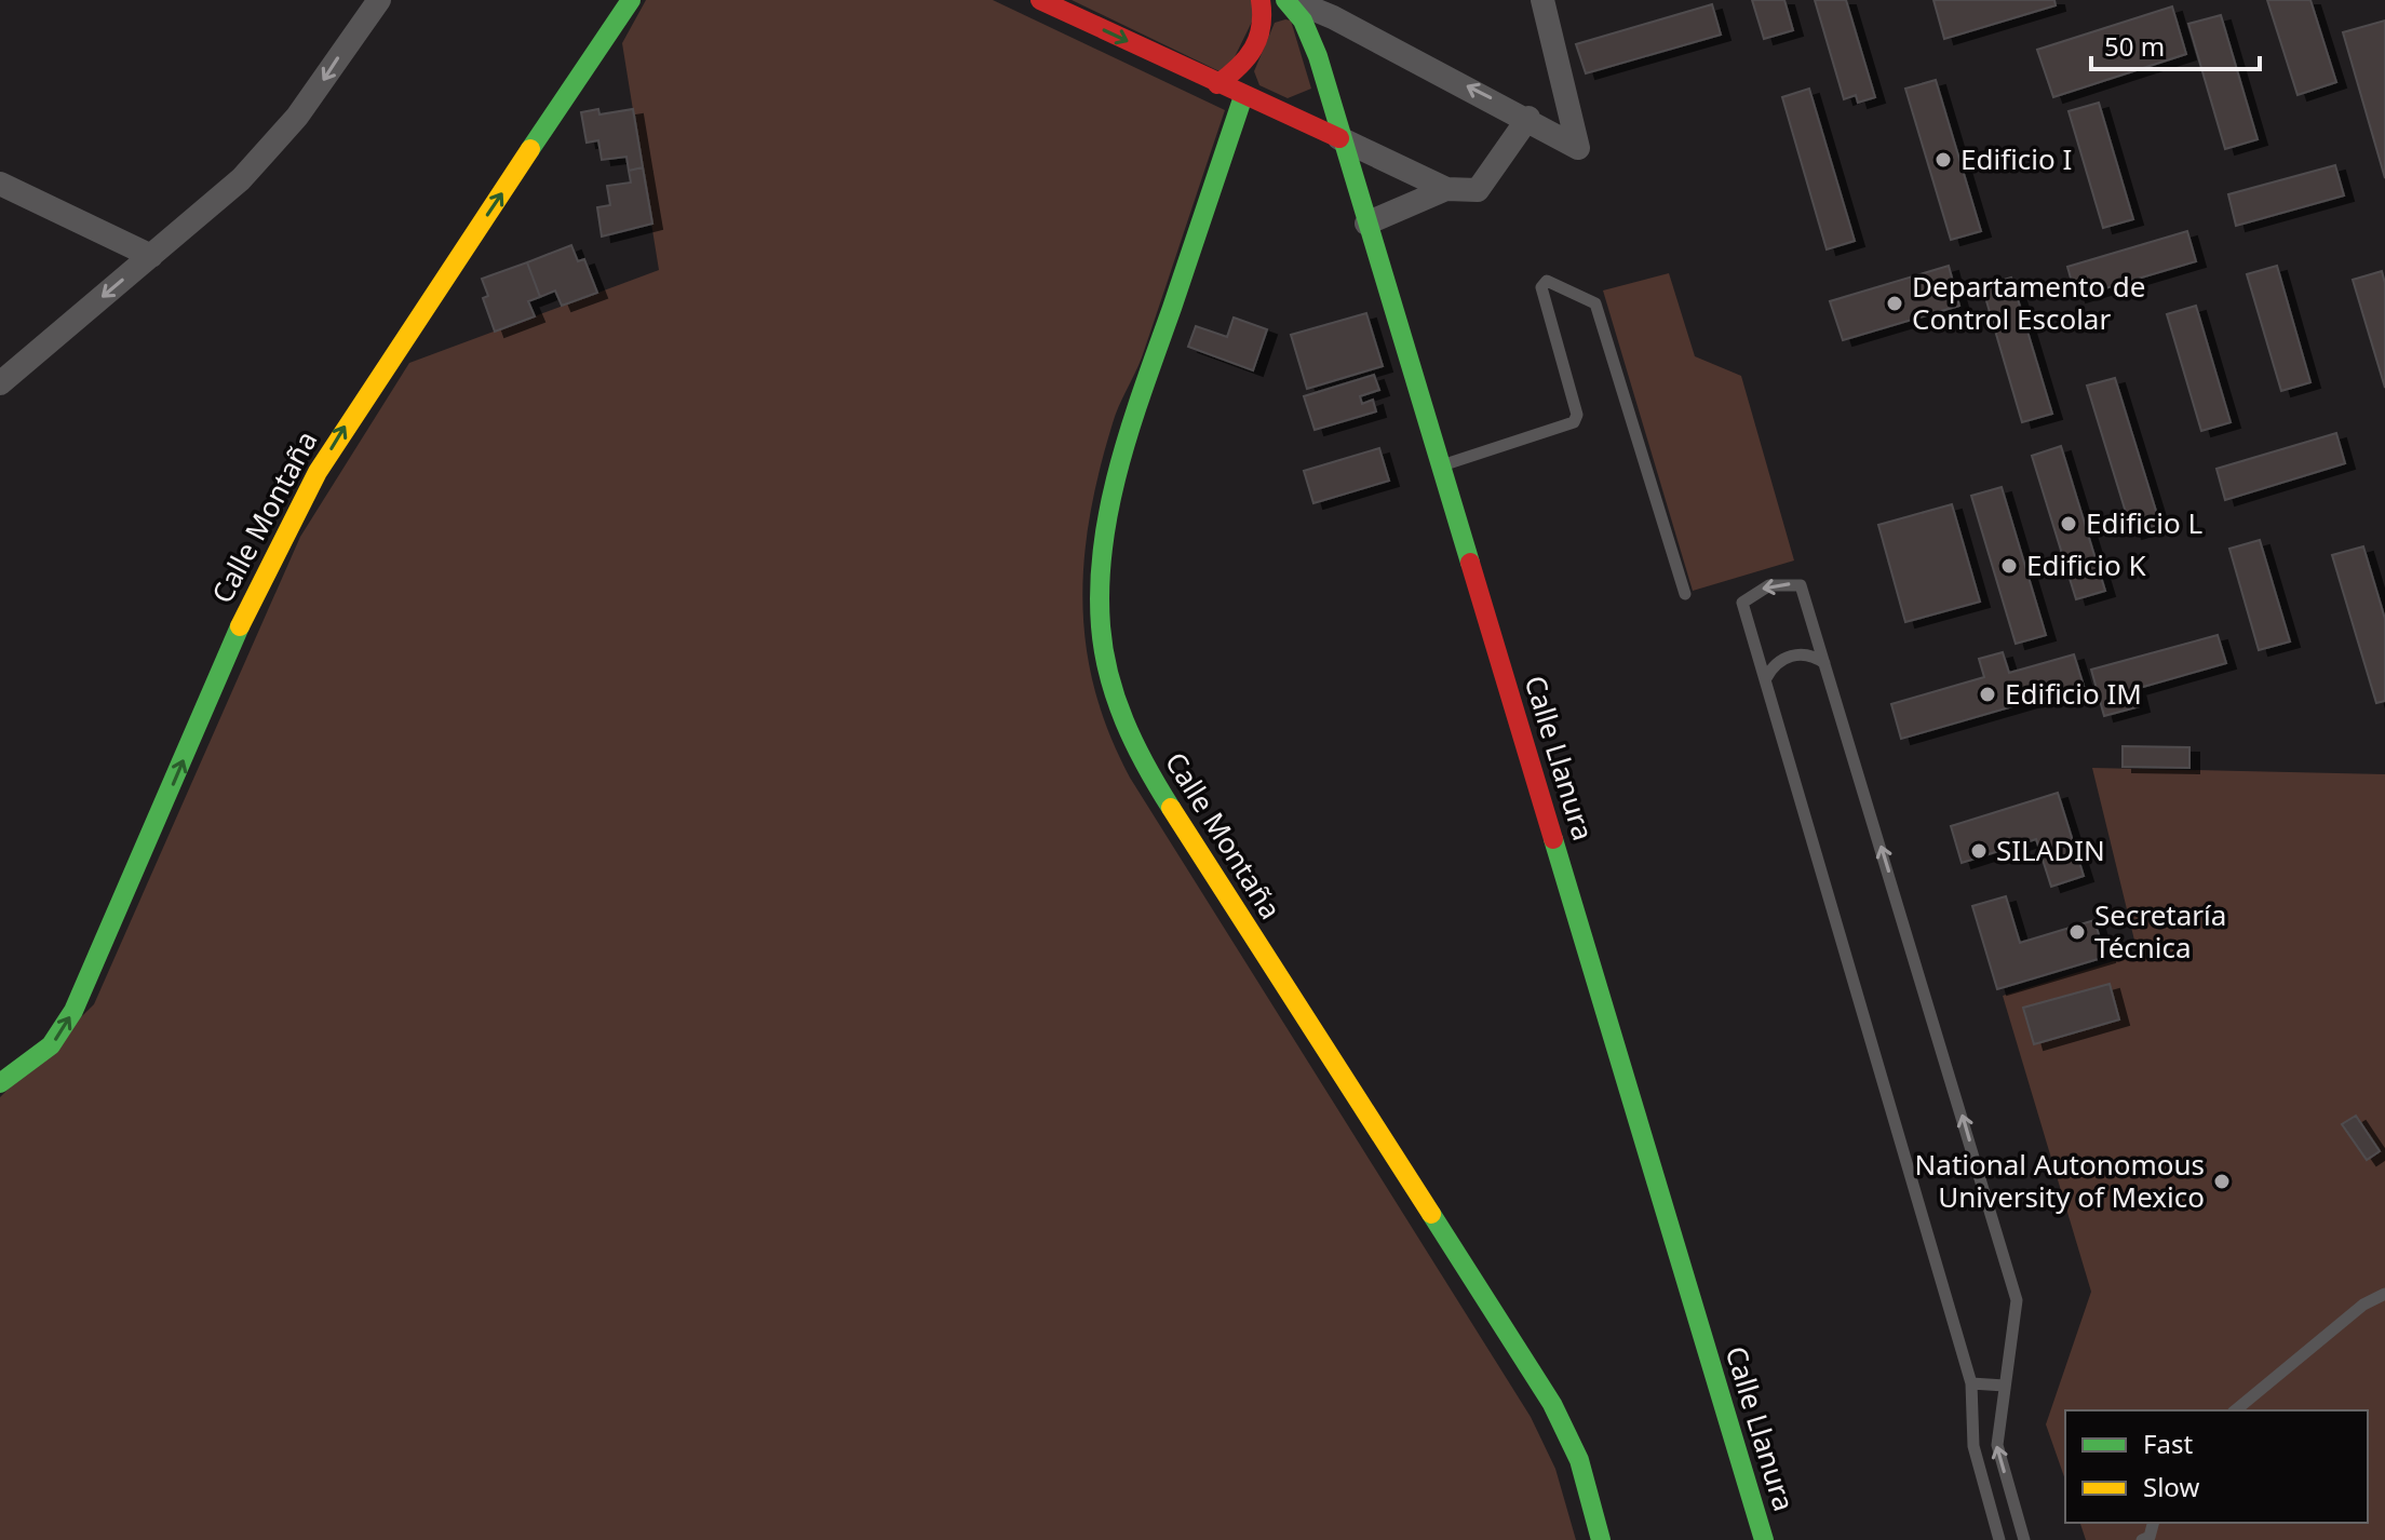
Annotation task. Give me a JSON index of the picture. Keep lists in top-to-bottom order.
{
  "streets": {
    "street": ["Calle Montaña", "Calle Llanura"]
  },
  "one_way": ["Calle Montaña"],
  "places": [
    "Edificio I",
    "Departamento de Control Escolar",
    "Edificio L",
    "Edificio K",
    "Edificio IM",
    "SILADIN",
    "Secretaría Técnica",
    "National Autonomous University of Mexico"
  ],
  "legend": ["Fast", "Slow"],
  "scale_bar": "50 m"
}
